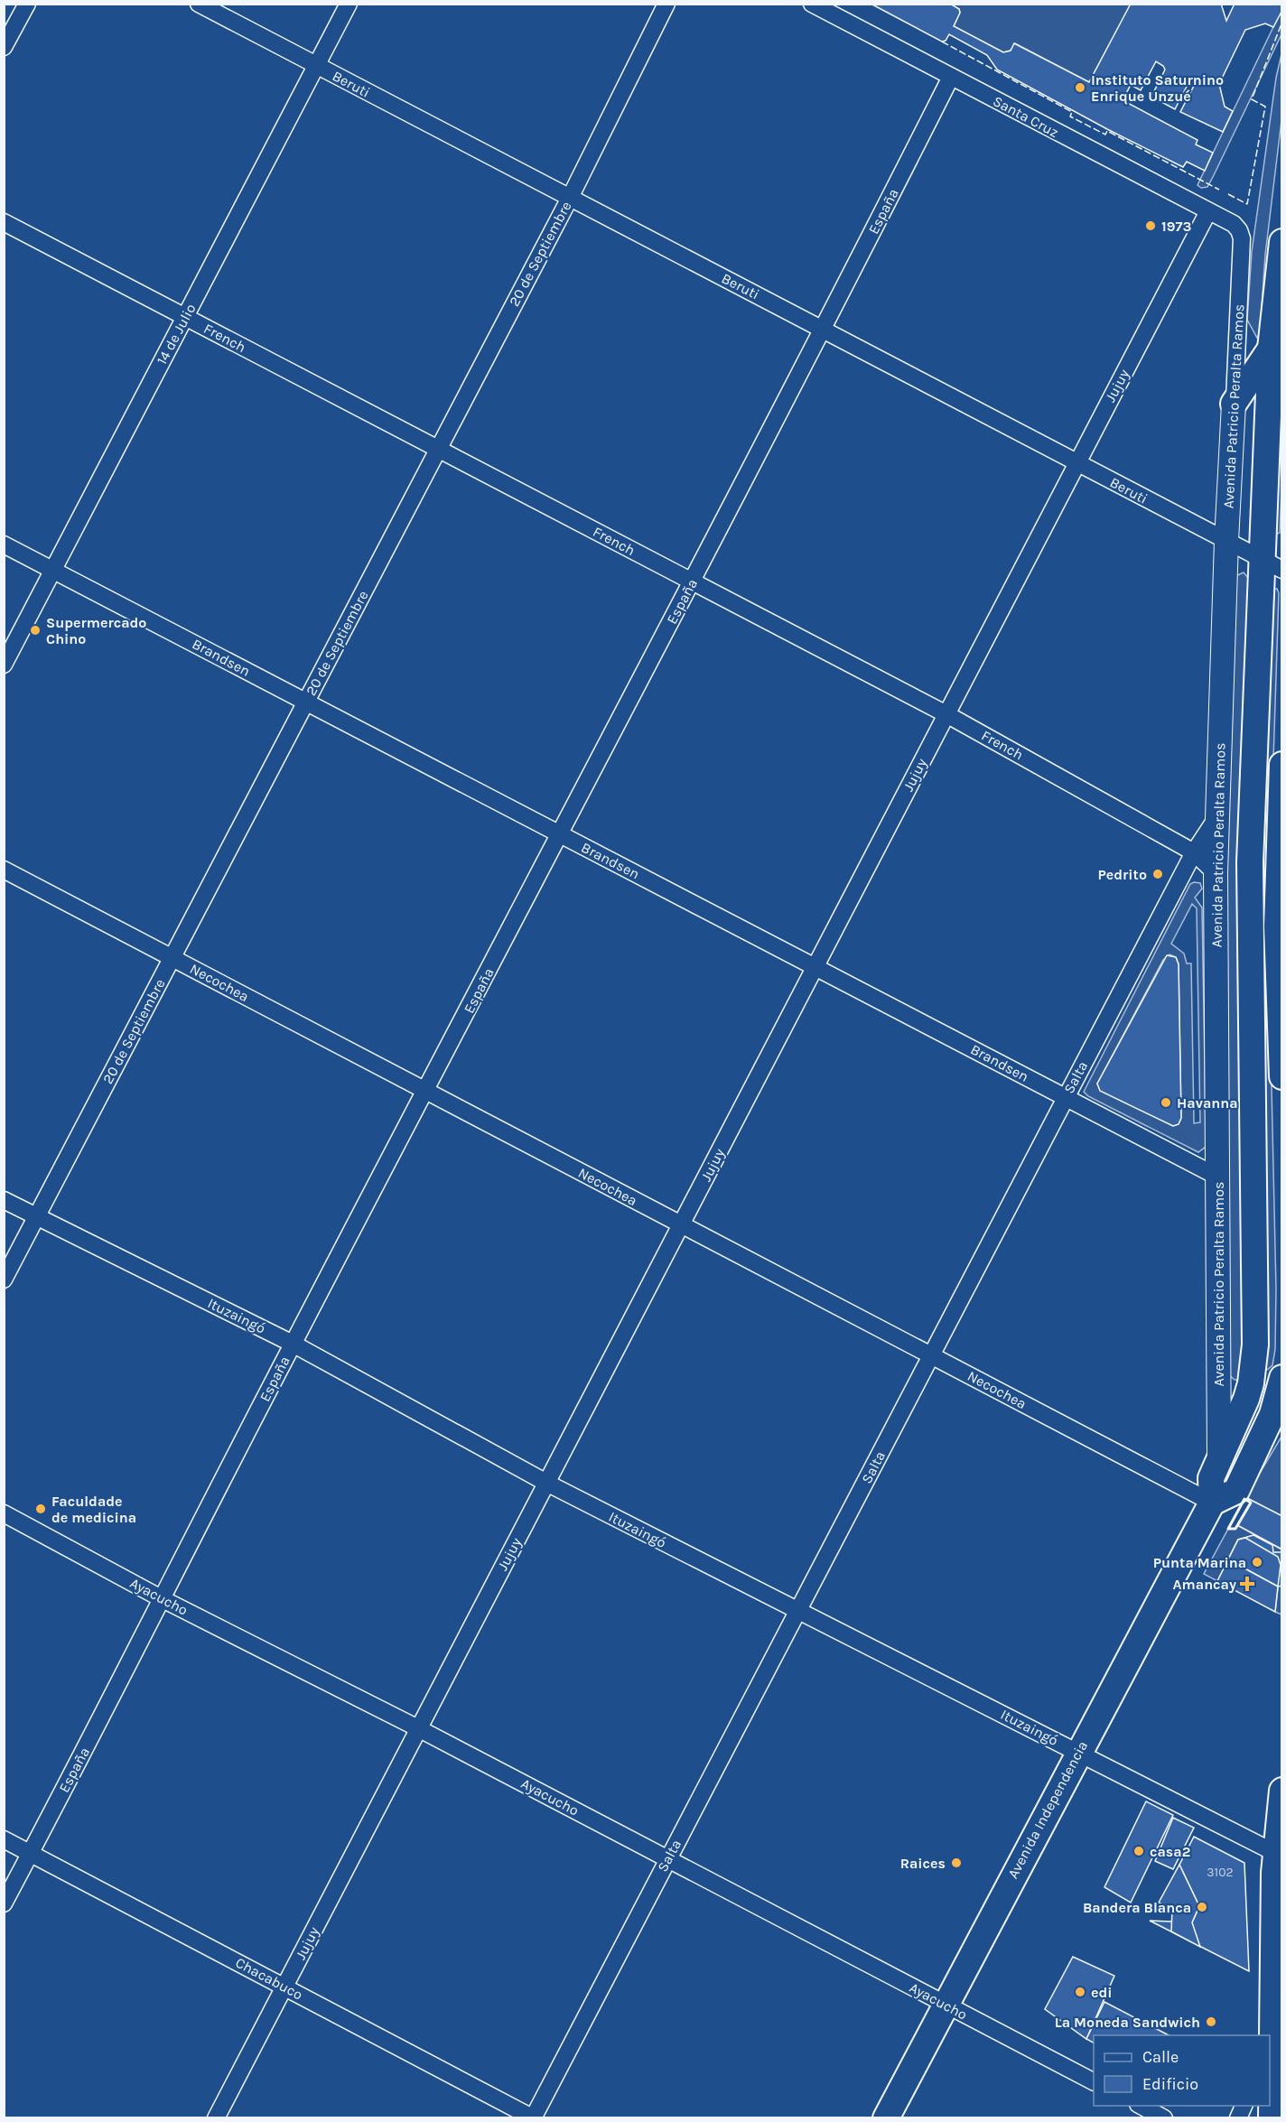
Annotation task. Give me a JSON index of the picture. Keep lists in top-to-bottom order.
{
  "streets": {
    "main road": ["Avenida Patricio Peralta Ramos", "Avenida Independencia"],
    "street": [
      "Beruti",
      "Santa Cruz",
      "España",
      "20 de Septiembre",
      "14 de Julio",
      "French",
      "Jujuy",
      "Brandsen",
      "Necochea",
      "Salta",
      "Ituzaingó",
      "Ayacucho",
      "Chacabuco"
    ]
  },
  "crossings": [
    ["Beruti", "España"],
    ["Beruti", "20 de Septiembre"],
    ["Beruti", "14 de Julio"],
    ["Beruti", "Jujuy"],
    ["Beruti", "Avenida Patricio Peralta Ramos"],
    ["Santa Cruz", "España"],
    ["Santa Cruz", "Jujuy"],
    ["Santa Cruz", "Avenida Patricio Peralta Ramos"],
    ["España", "French"],
    ["España", "Brandsen"],
    ["España", "Necochea"],
    ["España", "Ituzaingó"],
    ["España", "Ayacucho"],
    ["España", "Chacabuco"],
    ["20 de Septiembre", "French"],
    ["20 de Septiembre", "Brandsen"],
    ["20 de Septiembre", "Necochea"],
    ["20 de Septiembre", "Ituzaingó"],
    ["14 de Julio", "French"],
    ["14 de Julio", "Brandsen"],
    ["French", "Jujuy"],
    ["French", "Avenida Patricio Peralta Ramos"],
    ["French", "Salta"],
    ["Jujuy", "Brandsen"],
    ["Jujuy", "Necochea"],
    ["Jujuy", "Ituzaingó"],
    ["Jujuy", "Ayacucho"],
    ["Jujuy", "Chacabuco"],
    ["Avenida Patricio Peralta Ramos", "Brandsen"],
    ["Avenida Patricio Peralta Ramos", "Necochea"],
    ["Avenida Patricio Peralta Ramos", "Salta"],
    ["Avenida Patricio Peralta Ramos", "Avenida Independencia"],
    ["Brandsen", "Salta"],
    ["Necochea", "Salta"],
    ["Necochea", "Avenida Independencia"],
    ["Salta", "Ituzaingó"],
    ["Salta", "Ayacucho"],
    ["Salta", "Chacabuco"],
    ["Ituzaingó", "Avenida Independencia"],
    ["Ayacucho", "Avenida Independencia"]
  ],
  "places": {
    "other": [
      "Instituto Saturnino Enrique Unzué",
      "1973",
      "Supermercado Chino",
      "Pedrito",
      "Havanna",
      "Faculdade de medicina",
      "Punta Marina",
      "casa2",
      "Raices",
      "Bandera Blanca",
      "edi",
      "La Moneda Sandwich"
    ],
    "health": ["Amancay"]
  },
  "house_numbers": ["3102"],
  "legend": ["Calle", "Edificio"]
}
